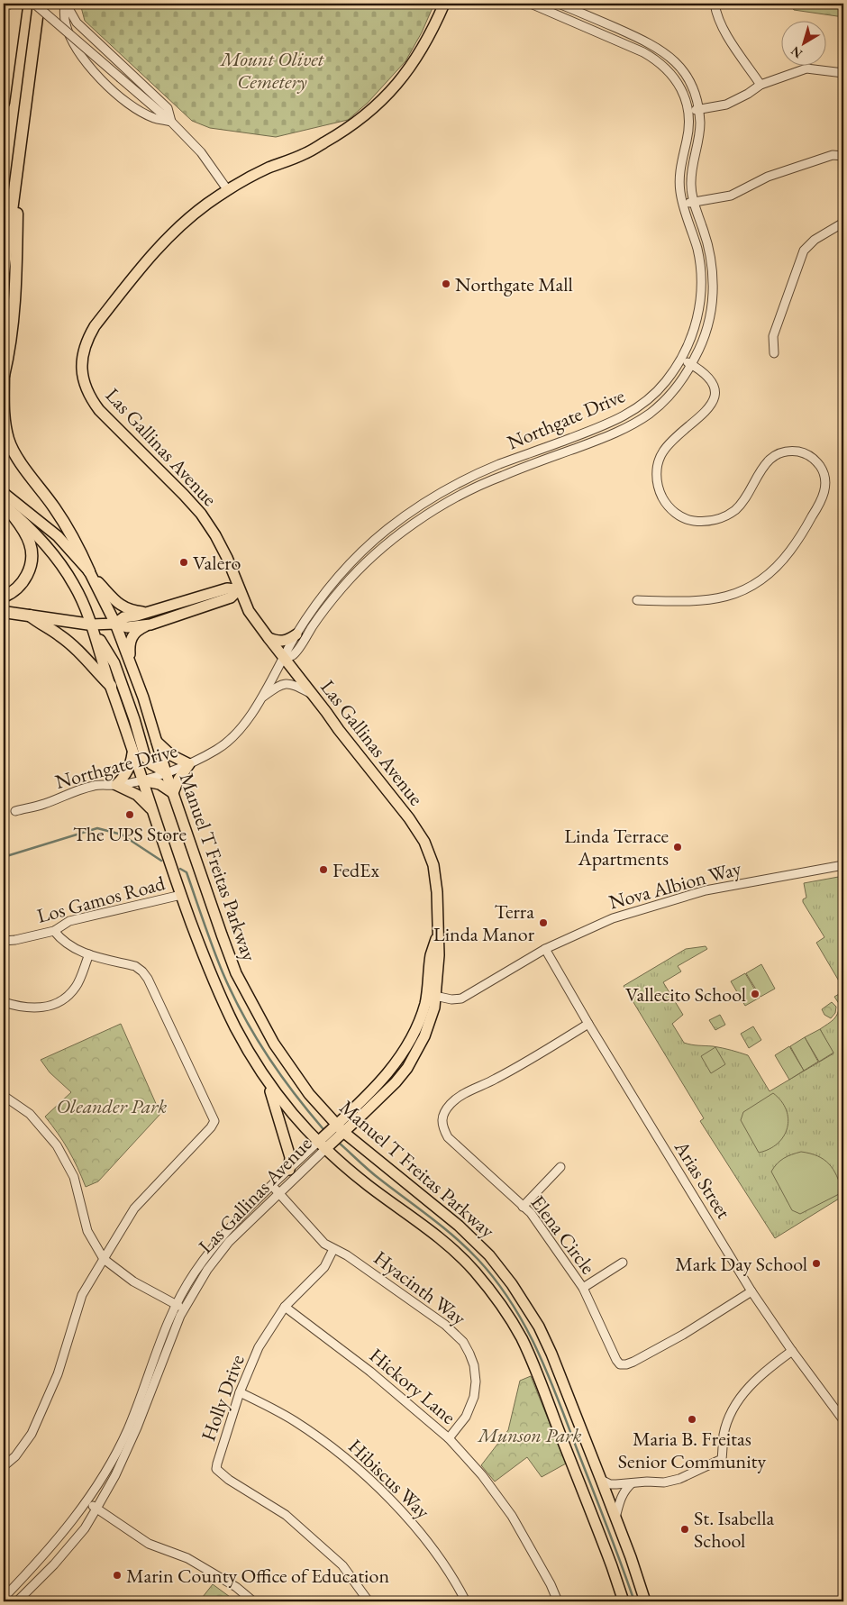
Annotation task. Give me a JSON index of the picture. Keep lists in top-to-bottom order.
{
  "streets": {
    "main road": ["Las Gallinas Avenue", "Manuel T Freitas Parkway"],
    "street": [
      "Northgate Drive",
      "Nova Albion Way",
      "Los Gamos Road",
      "Arias Street",
      "Elena Circle",
      "Hyacinth Way",
      "Hickory Lane",
      "Holly Drive",
      "Hibiscus Way"
    ]
  },
  "crossings": [
    ["Northgate Drive", "Las Gallinas Avenue"],
    ["Northgate Drive", "Manuel T Freitas Parkway"],
    ["Las Gallinas Avenue", "Manuel T Freitas Parkway"],
    ["Las Gallinas Avenue", "Nova Albion Way"],
    ["Manuel T Freitas Parkway", "Los Gamos Road"],
    ["Nova Albion Way", "Arias Street"],
    ["Arias Street", "Elena Circle"],
    ["Hyacinth Way", "Hickory Lane"],
    ["Hyacinth Way", "Holly Drive"],
    ["Hickory Lane", "Holly Drive"],
    ["Holly Drive", "Hibiscus Way"]
  ],
  "parks": ["Mount Olivet Cemetery", "Oleander Park", "Munson Park"],
  "places": [
    "Northgate Mall",
    "Valero",
    "The UPS Store",
    "Linda Terrace Apartments",
    "FedEx",
    "Terra Linda Manor",
    "Vallecito School",
    "Mark Day School",
    "Maria B. Freitas Senior Community",
    "St. Isabella School",
    "Marin County Office of Education"
  ],
  "north": "bottom left"
}
